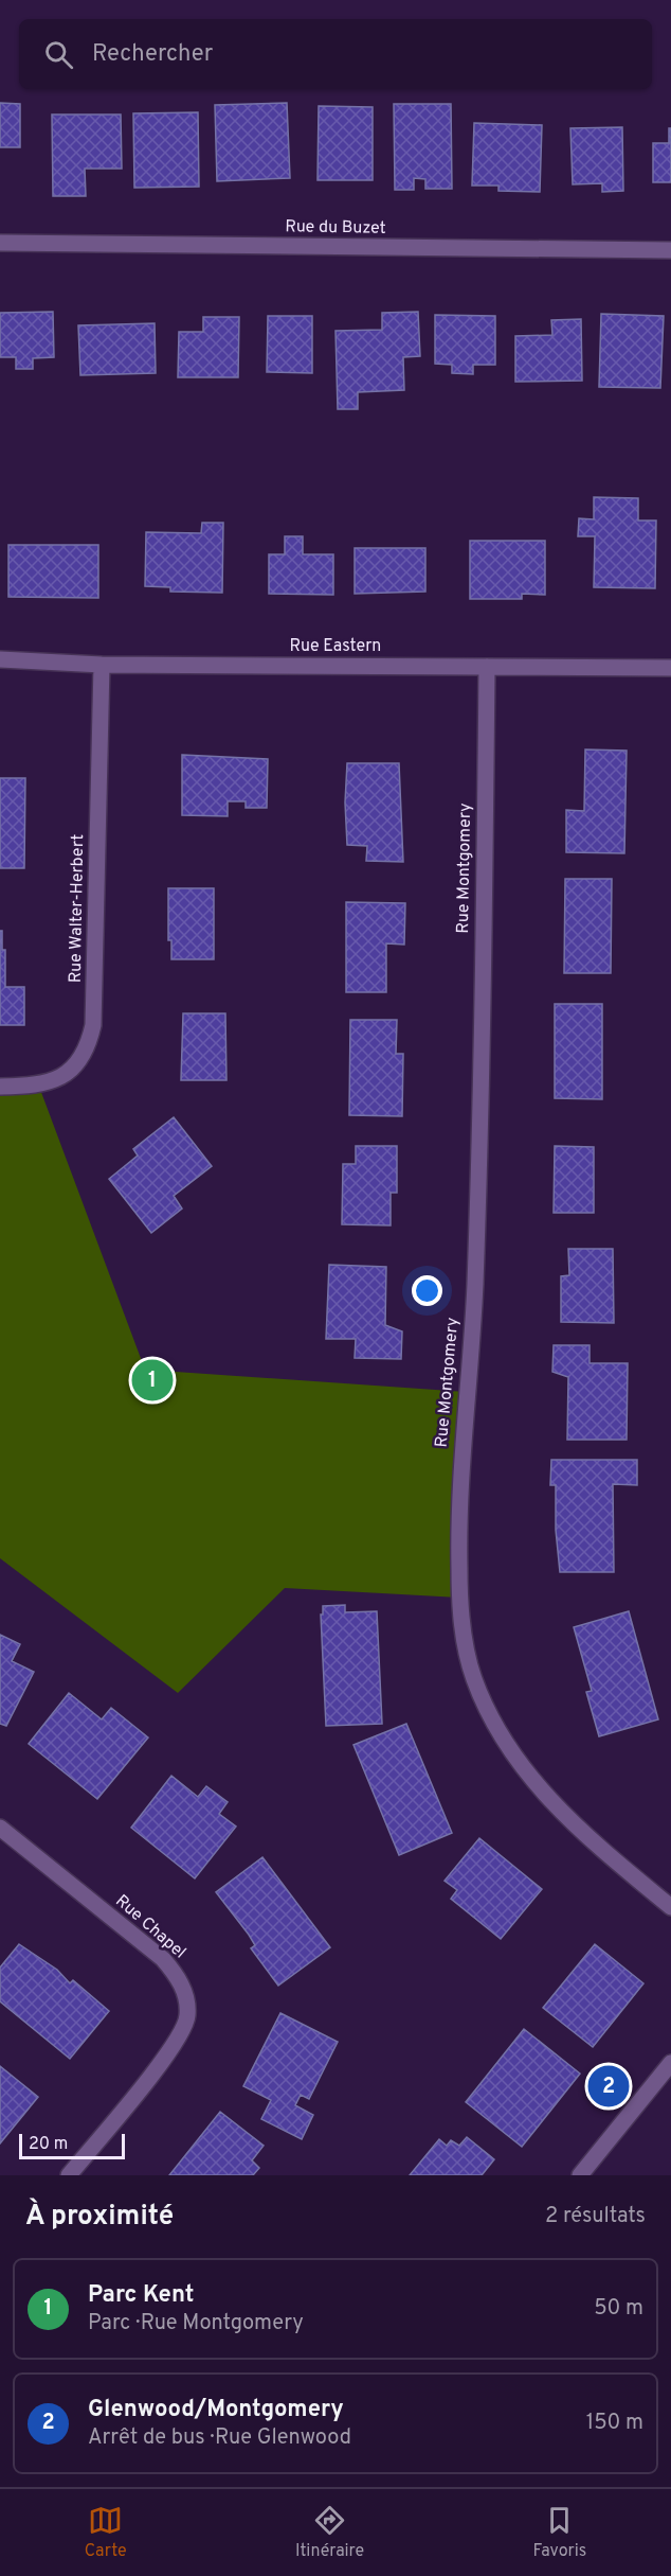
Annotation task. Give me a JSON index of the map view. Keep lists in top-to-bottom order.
{
  "streets": {
    "street": [
      "Rue du Buzet",
      "Rue Eastern",
      "Rue Montgomery",
      "Rue Walter-Herbert",
      "Rue Chapel"
    ]
  },
  "crossings": [
    ["Rue Eastern", "Rue Montgomery"],
    ["Rue Eastern", "Rue Walter-Herbert"]
  ],
  "scale_bar": "20 m",
  "page": {
    "search": "Rechercher",
    "pins": ["1", "2"],
    "scale": "20 m",
    "heading": ["À proximité", "2 résultats"],
    "list": [
      {
        "mark": "1",
        "name": "Parc Kent",
        "note": "Parc · Rue Montgomery",
        "value": "50 m"
      },
      {
        "mark": "2",
        "name": "Glenwood/Montgomery",
        "note": "Arrêt de bus · Rue Glenwood",
        "value": "150 m"
      }
    ],
    "nav": ["Carte", "Itinéraire", "Favoris"]
  }
}
